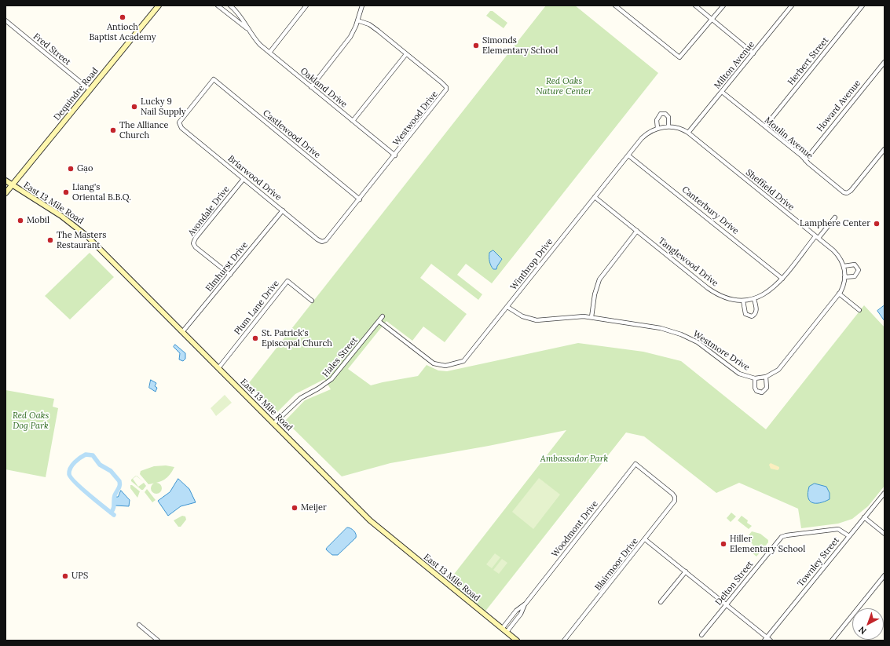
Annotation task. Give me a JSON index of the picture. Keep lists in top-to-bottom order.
{
  "streets": {
    "main road": ["Dequindre Road", "East 13 Mile Road"],
    "street": [
      "Fred Street",
      "Herbert Street",
      "Milton Avenue",
      "Oakland Drive",
      "Howard Avenue",
      "Westwood Drive",
      "Castlewood Drive",
      "Moulin Avenue",
      "Briarwood Drive",
      "Sheffield Drive",
      "Canterbury Drive",
      "Avondale Drive",
      "Tanglewood Drive",
      "Winthrop Drive",
      "Elmhurst Drive",
      "Plum Lane Drive",
      "Westmore Drive",
      "Hales Street",
      "Woodmont Drive",
      "Townley Street",
      "Blairmoor Drive",
      "Delton Street"
    ]
  },
  "crossings": [
    ["Fred Street", "Dequindre Road"],
    ["Herbert Street", "Moulin Avenue"],
    ["Milton Avenue", "Moulin Avenue"],
    ["Milton Avenue", "Sheffield Drive"],
    ["Milton Avenue", "Winthrop Drive"],
    ["Oakland Drive", "Westwood Drive"],
    ["Dequindre Road", "East 13 Mile Road"],
    ["Howard Avenue", "Moulin Avenue"],
    ["Westwood Drive", "Castlewood Drive"],
    ["Westwood Drive", "Briarwood Drive"],
    ["Castlewood Drive", "Briarwood Drive"],
    ["Briarwood Drive", "Avondale Drive"],
    ["Briarwood Drive", "Elmhurst Drive"],
    ["Sheffield Drive", "Tanglewood Drive"],
    ["Sheffield Drive", "Winthrop Drive"],
    ["Sheffield Drive", "Westmore Drive"],
    ["East 13 Mile Road", "Elmhurst Drive"],
    ["East 13 Mile Road", "Plum Lane Drive"],
    ["East 13 Mile Road", "Hales Street"],
    ["East 13 Mile Road", "Woodmont Drive"],
    ["Canterbury Drive", "Tanglewood Drive"],
    ["Canterbury Drive", "Winthrop Drive"],
    ["Avondale Drive", "Elmhurst Drive"],
    ["Tanglewood Drive", "Winthrop Drive"],
    ["Winthrop Drive", "Westmore Drive"],
    ["Winthrop Drive", "Hales Street"],
    ["Woodmont Drive", "Blairmoor Drive"],
    ["Townley Street", "Delton Street"]
  ],
  "parks": ["Red Oaks Nature Center", "Red Oaks Dog Park", "Ambassador Park"],
  "places": [
    "Antioch Baptist Academy",
    "Simonds Elementary School",
    "Lucky 9 Nail Supply",
    "The Alliance Church",
    "Gạo",
    "Liang's Oriental B.B.Q.",
    "Mobil",
    "Lamphere Center",
    "The Masters Restaurant",
    "St. Patrick's Episcopal Church",
    "Meijer",
    "Hiller Elementary School",
    "UPS"
  ],
  "north": "bottom left"
}
